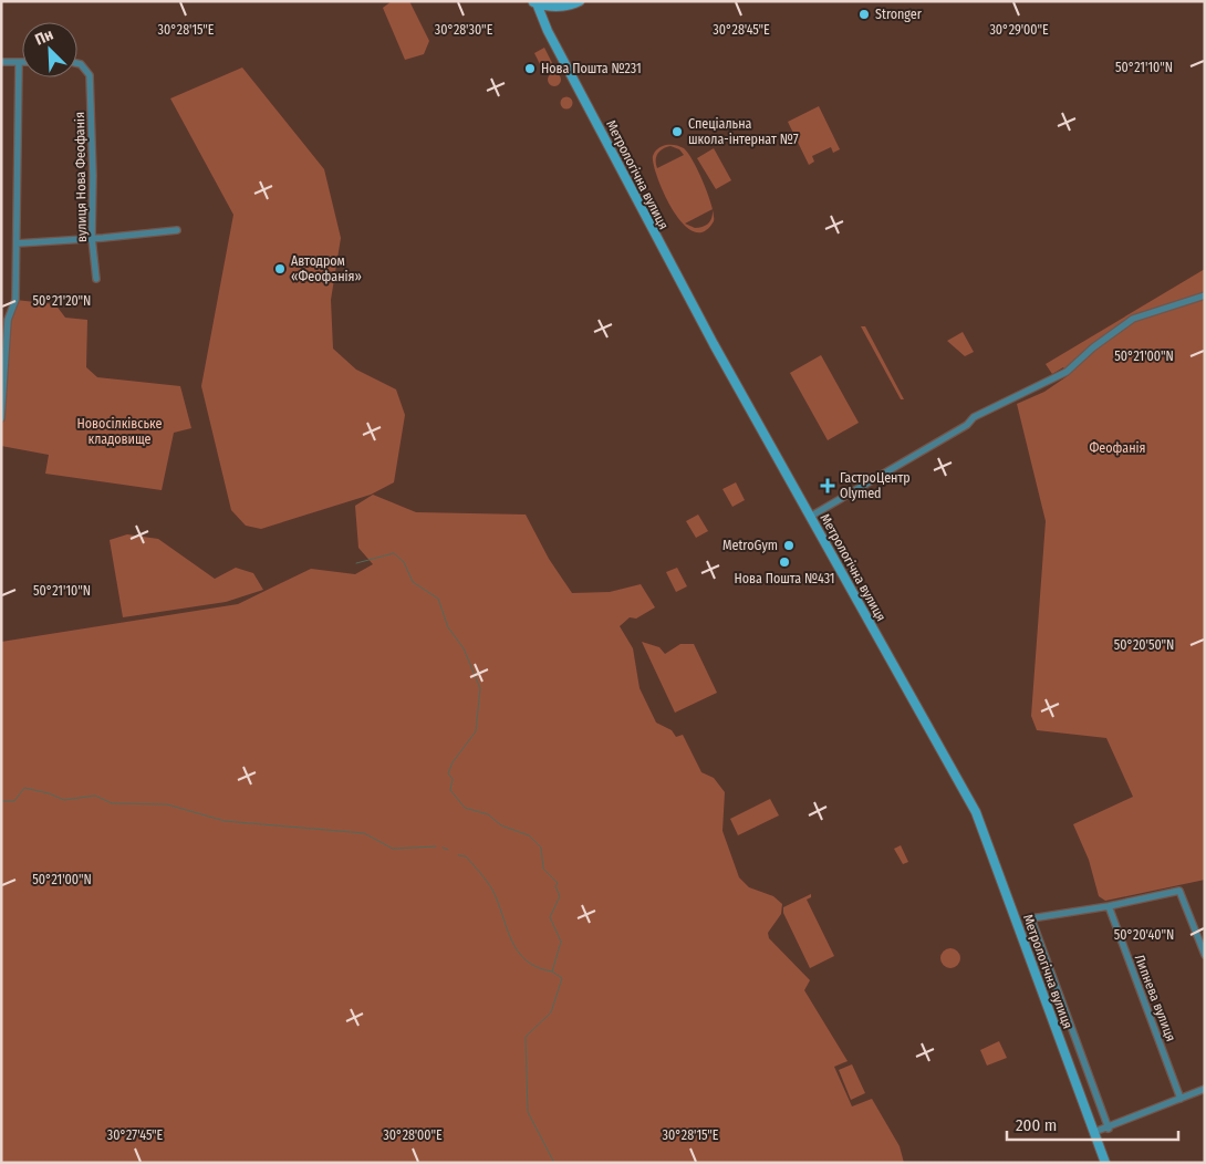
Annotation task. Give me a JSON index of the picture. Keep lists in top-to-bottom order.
{
  "streets": {
    "street": ["Метрологічна вулиця", "вулиця Нова Феофанія", "Липнева вулиця"]
  },
  "parks": ["Новосілківське кладовище", "Феофанія"],
  "places": {
    "other": [
      "Stronger",
      "Нова Пошта №231",
      "Спеціальна школа-інтернат №7",
      "Автодром «Феофанія»",
      "MetroGym",
      "Нова Пошта №431"
    ],
    "health": ["ГастроЦентр Olymed"]
  },
  "scale_bar": "200 m",
  "north": "top left",
  "coordinates": [
    "30°28'15\"E",
    "30°28'30\"E",
    "30°28'45\"E",
    "30°29'00\"E",
    "50°21'10\"N",
    "50°21'20\"N",
    "50°21'00\"N",
    "50°20'50\"N",
    "50°20'40\"N",
    "30°27'45\"E",
    "30°28'00\"E"
  ]
}
